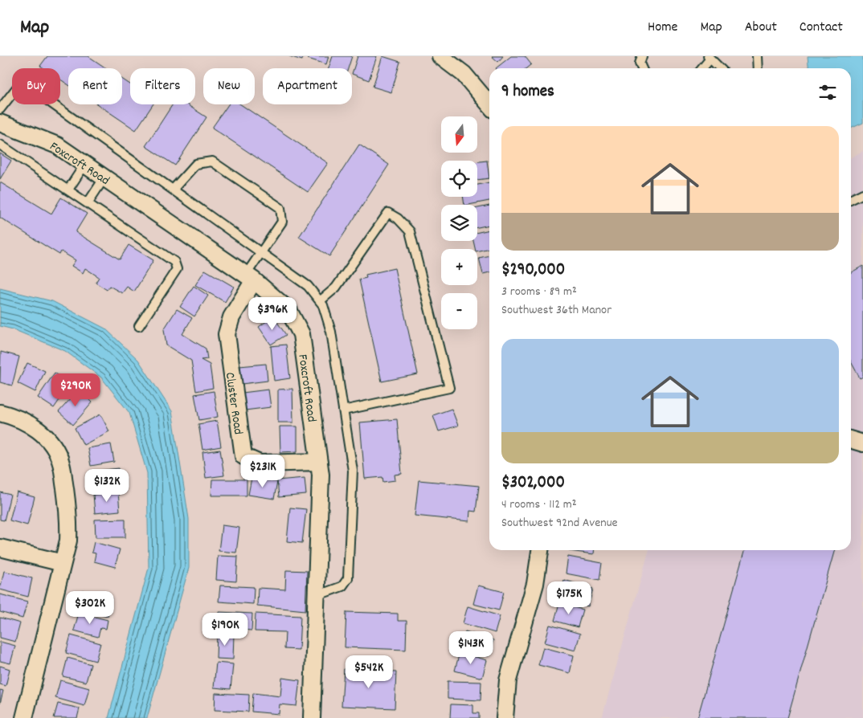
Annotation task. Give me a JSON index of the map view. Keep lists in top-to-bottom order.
{
  "streets": {
    "street": ["Foxcroft Road", "Cluster Road"]
  },
  "crossings": [
    ["Foxcroft Road", "Cluster Road"]
  ],
  "north": "bottom",
  "page": {
    "header": "Map",
    "nav": [
      "Home",
      "Map",
      "About",
      "Contact"
    ],
    "chip": [
      "Buy",
      "Rent",
      "Filters",
      "New",
      "Apartment"
    ],
    "heading": "9 homes",
    "map_buttons": ["+", "−"],
    "list": [
      {
        "name": "$290,000",
        "note": "3 rooms · 89 m² · Southwest 36th Manor"
      },
      {
        "name": "$302,000",
        "note": "4 rooms · 112 m² · Southwest 92nd Avenue"
      }
    ],
    "price": [
      "$396K",
      "$290K",
      "$231K",
      "$132K",
      "$175K",
      "$302K",
      "$190K",
      "$143K",
      "$542K"
    ]
  }
}
